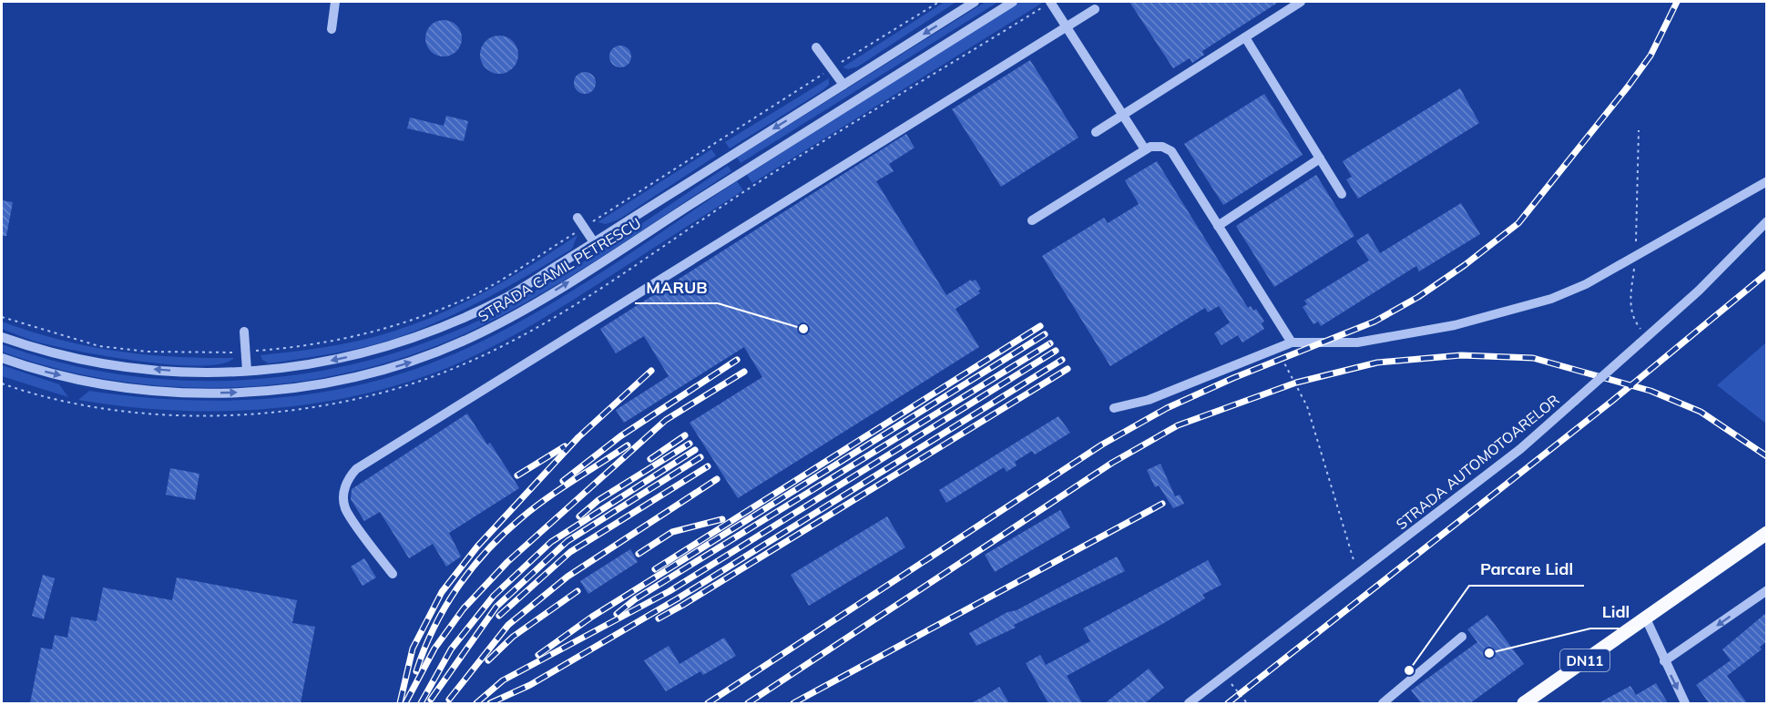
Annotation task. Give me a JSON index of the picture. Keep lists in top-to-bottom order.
{
  "streets": {
    "main road": ["DN11"],
    "street": ["STRADA CAMIL PETRESCU", "STRADA AUTOMOTOARELOR"]
  },
  "places": ["MARUB", "Lidl", "Parcare Lidl"]
}
